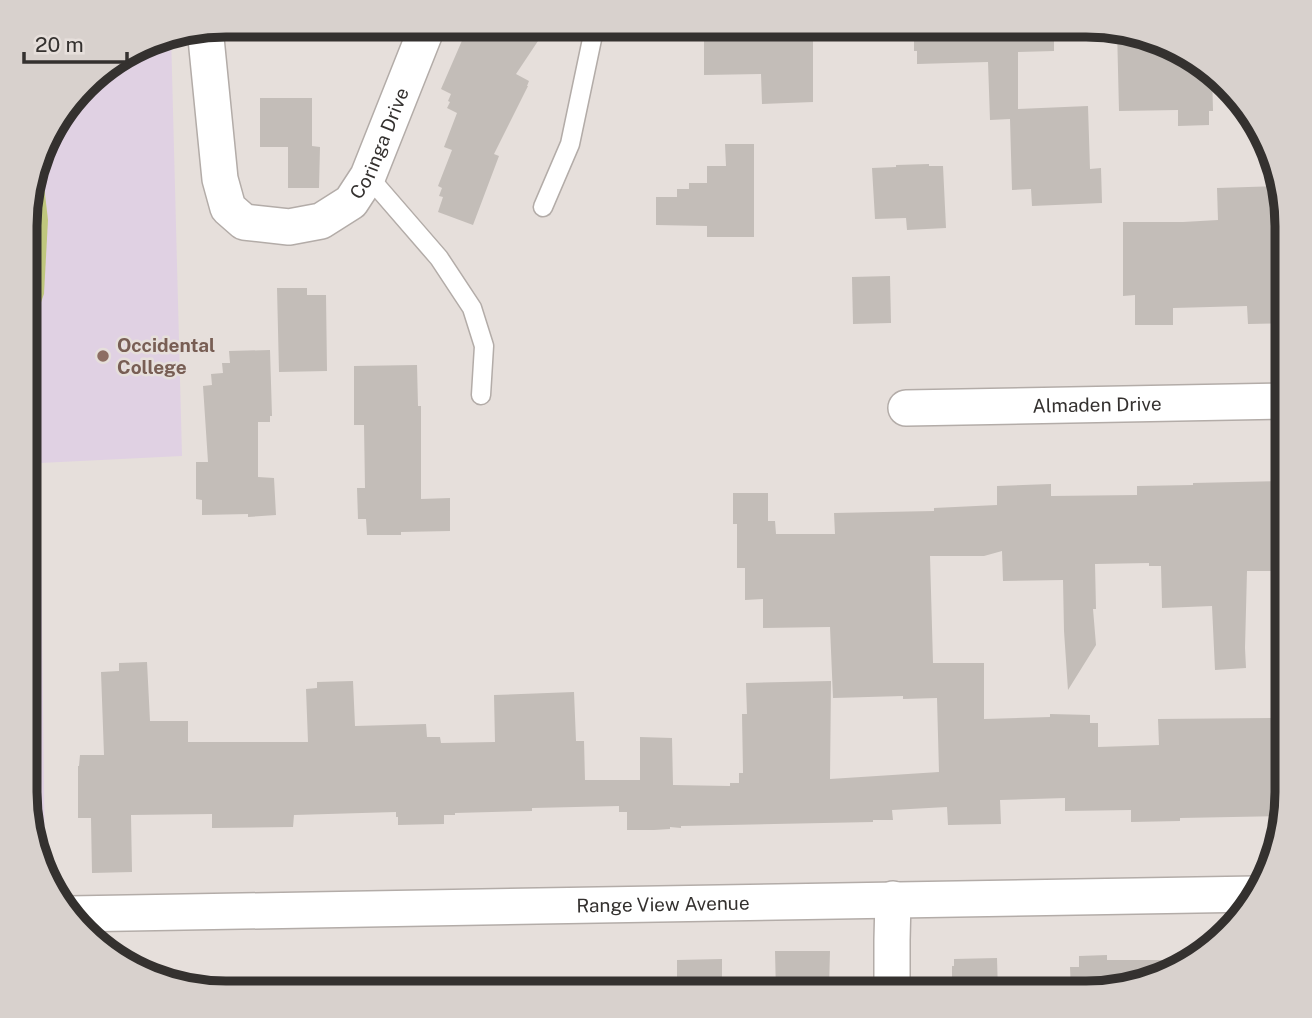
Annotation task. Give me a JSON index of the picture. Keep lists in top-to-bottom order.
{
  "streets": {
    "street": ["Coringa Drive", "Almaden Drive", "Range View Avenue"]
  },
  "places": ["Occidental College"],
  "scale_bar": "20 m"
}
